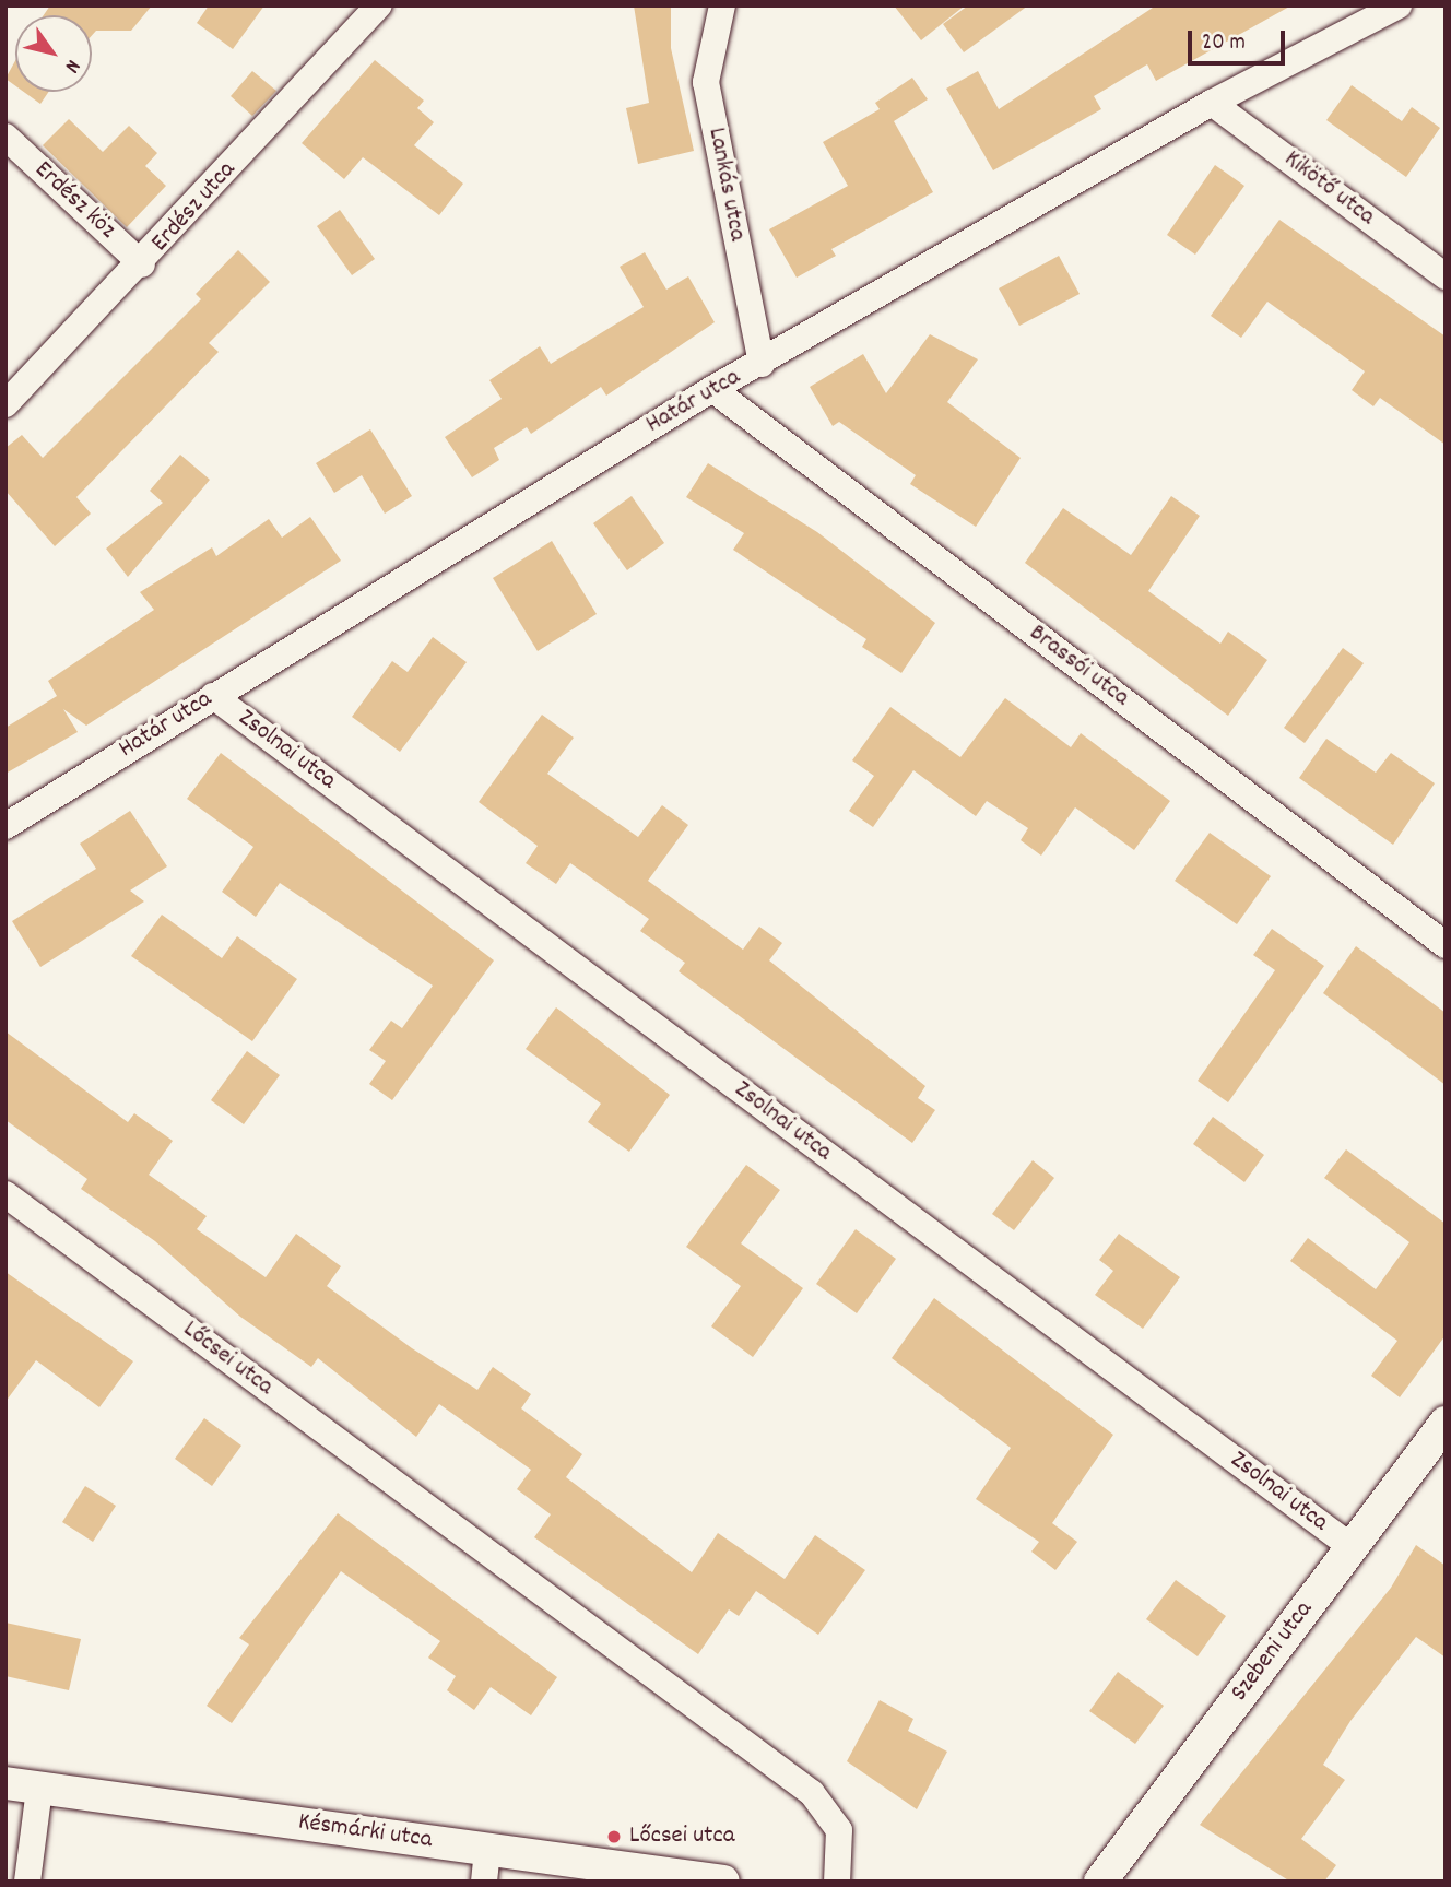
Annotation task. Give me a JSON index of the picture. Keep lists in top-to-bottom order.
{
  "streets": {
    "street": [
      "Lankás utca",
      "Kikötő utca",
      "Erdész köz",
      "Erdész utca",
      "Határ utca",
      "Brassói utca",
      "Zsolnai utca",
      "Lőcsei utca",
      "Szebeni utca",
      "Késmárki utca"
    ]
  },
  "crossings": [
    ["Lankás utca", "Határ utca"],
    ["Kikötő utca", "Határ utca"],
    ["Erdész köz", "Erdész utca"],
    ["Határ utca", "Brassói utca"],
    ["Határ utca", "Zsolnai utca"],
    ["Zsolnai utca", "Szebeni utca"]
  ],
  "places": ["Lőcsei utca"],
  "scale_bar": "20 m",
  "north": "bottom right"
}
